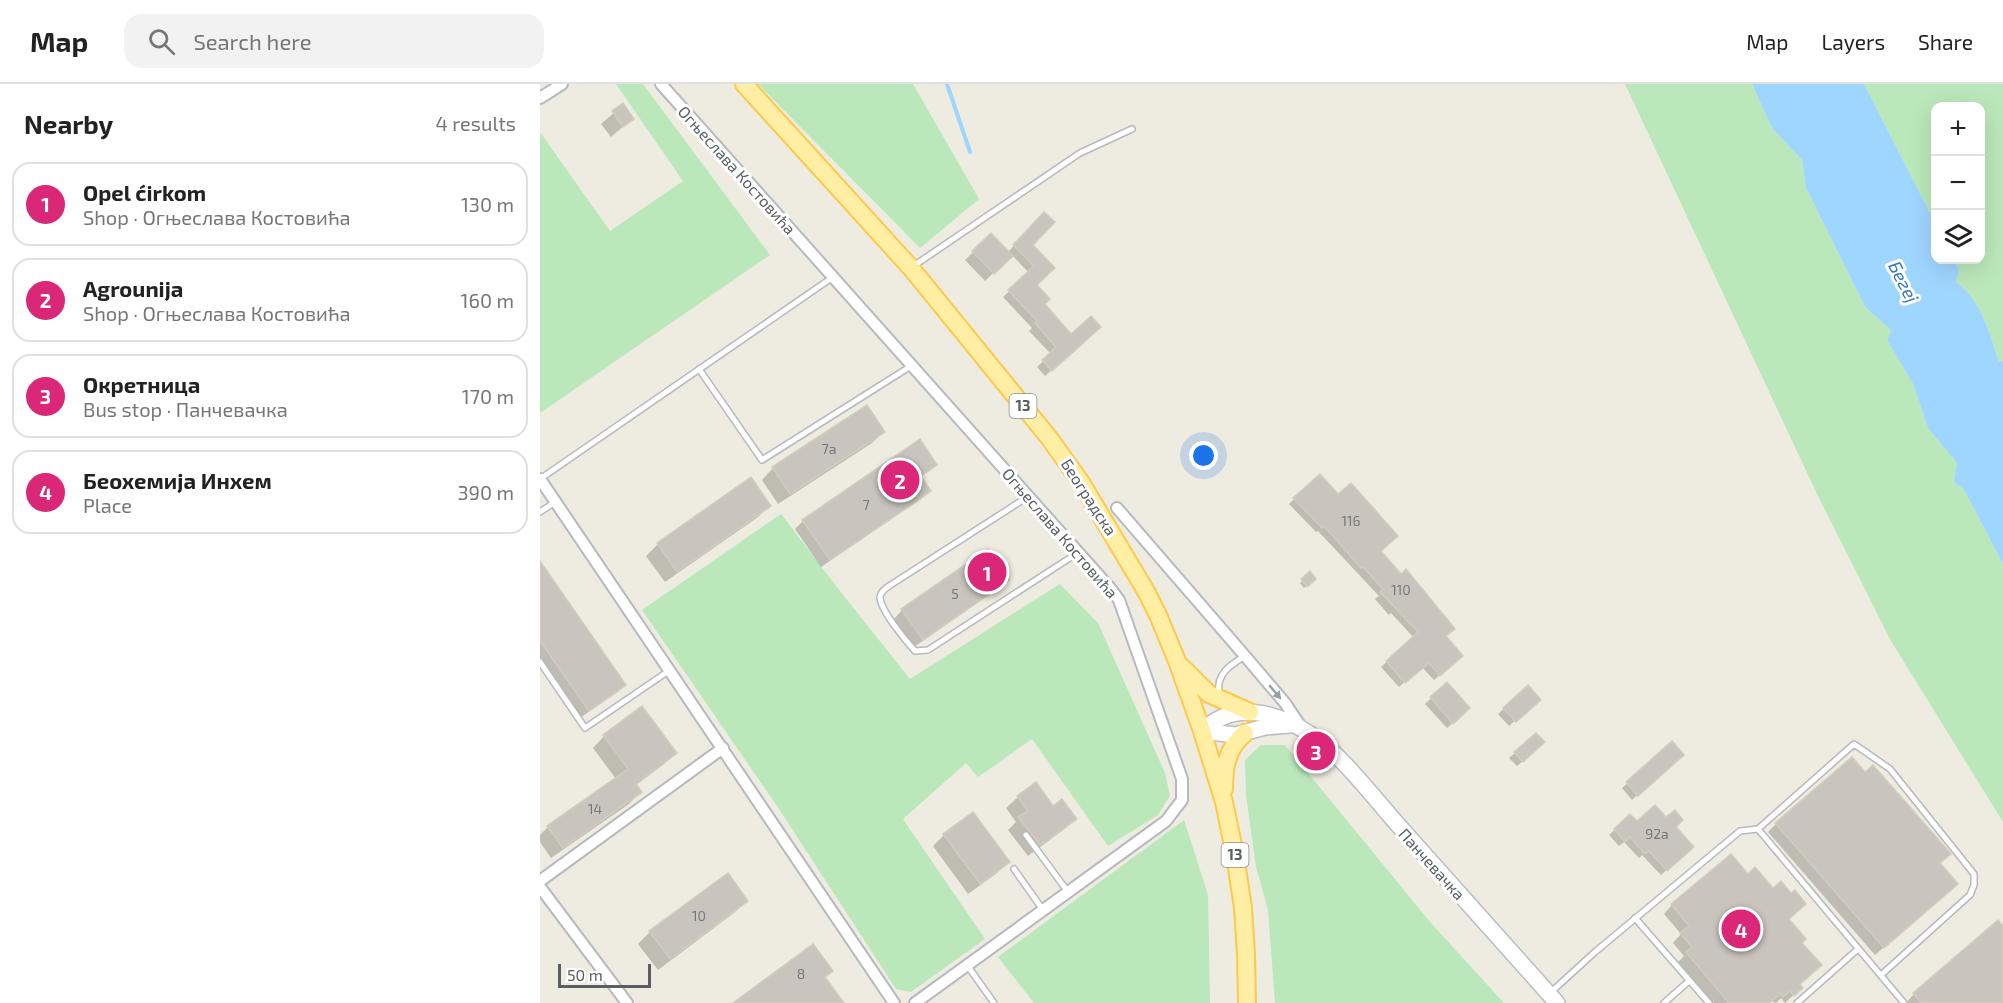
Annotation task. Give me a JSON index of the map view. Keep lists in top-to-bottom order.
{
  "streets": {
    "main road": ["13", "Београдска"],
    "street": ["Огњеслава Костовића", "Панчевачка"]
  },
  "water": ["Бегеј"],
  "house_numbers": [
    "7a",
    "7",
    "116",
    "110",
    "5",
    "14",
    "92a",
    "10",
    "8"
  ],
  "scale_bar": "50 m",
  "page": {
    "header": "Map",
    "search": "Search here",
    "nav": ["Map", "Layers", "Share"],
    "heading": ["Nearby", "4 results"],
    "map_buttons": ["+", "−"],
    "list": [
      {
        "mark": "1",
        "name": "Opel ćirkom",
        "note": "Shop · Огњеслава Костовића",
        "value": "130 m"
      },
      {
        "mark": "2",
        "name": "Agrounija",
        "note": "Shop · Огњеслава Костовића",
        "value": "160 m"
      },
      {
        "mark": "3",
        "name": "Окретница",
        "note": "Bus stop · Панчевачка",
        "value": "170 m"
      },
      {
        "mark": "4",
        "name": "Беохемија Инхем",
        "note": "Place",
        "value": "390 m"
      }
    ],
    "pins": [
      "2",
      "1",
      "3",
      "4"
    ],
    "scale": "50 m"
  }
}
